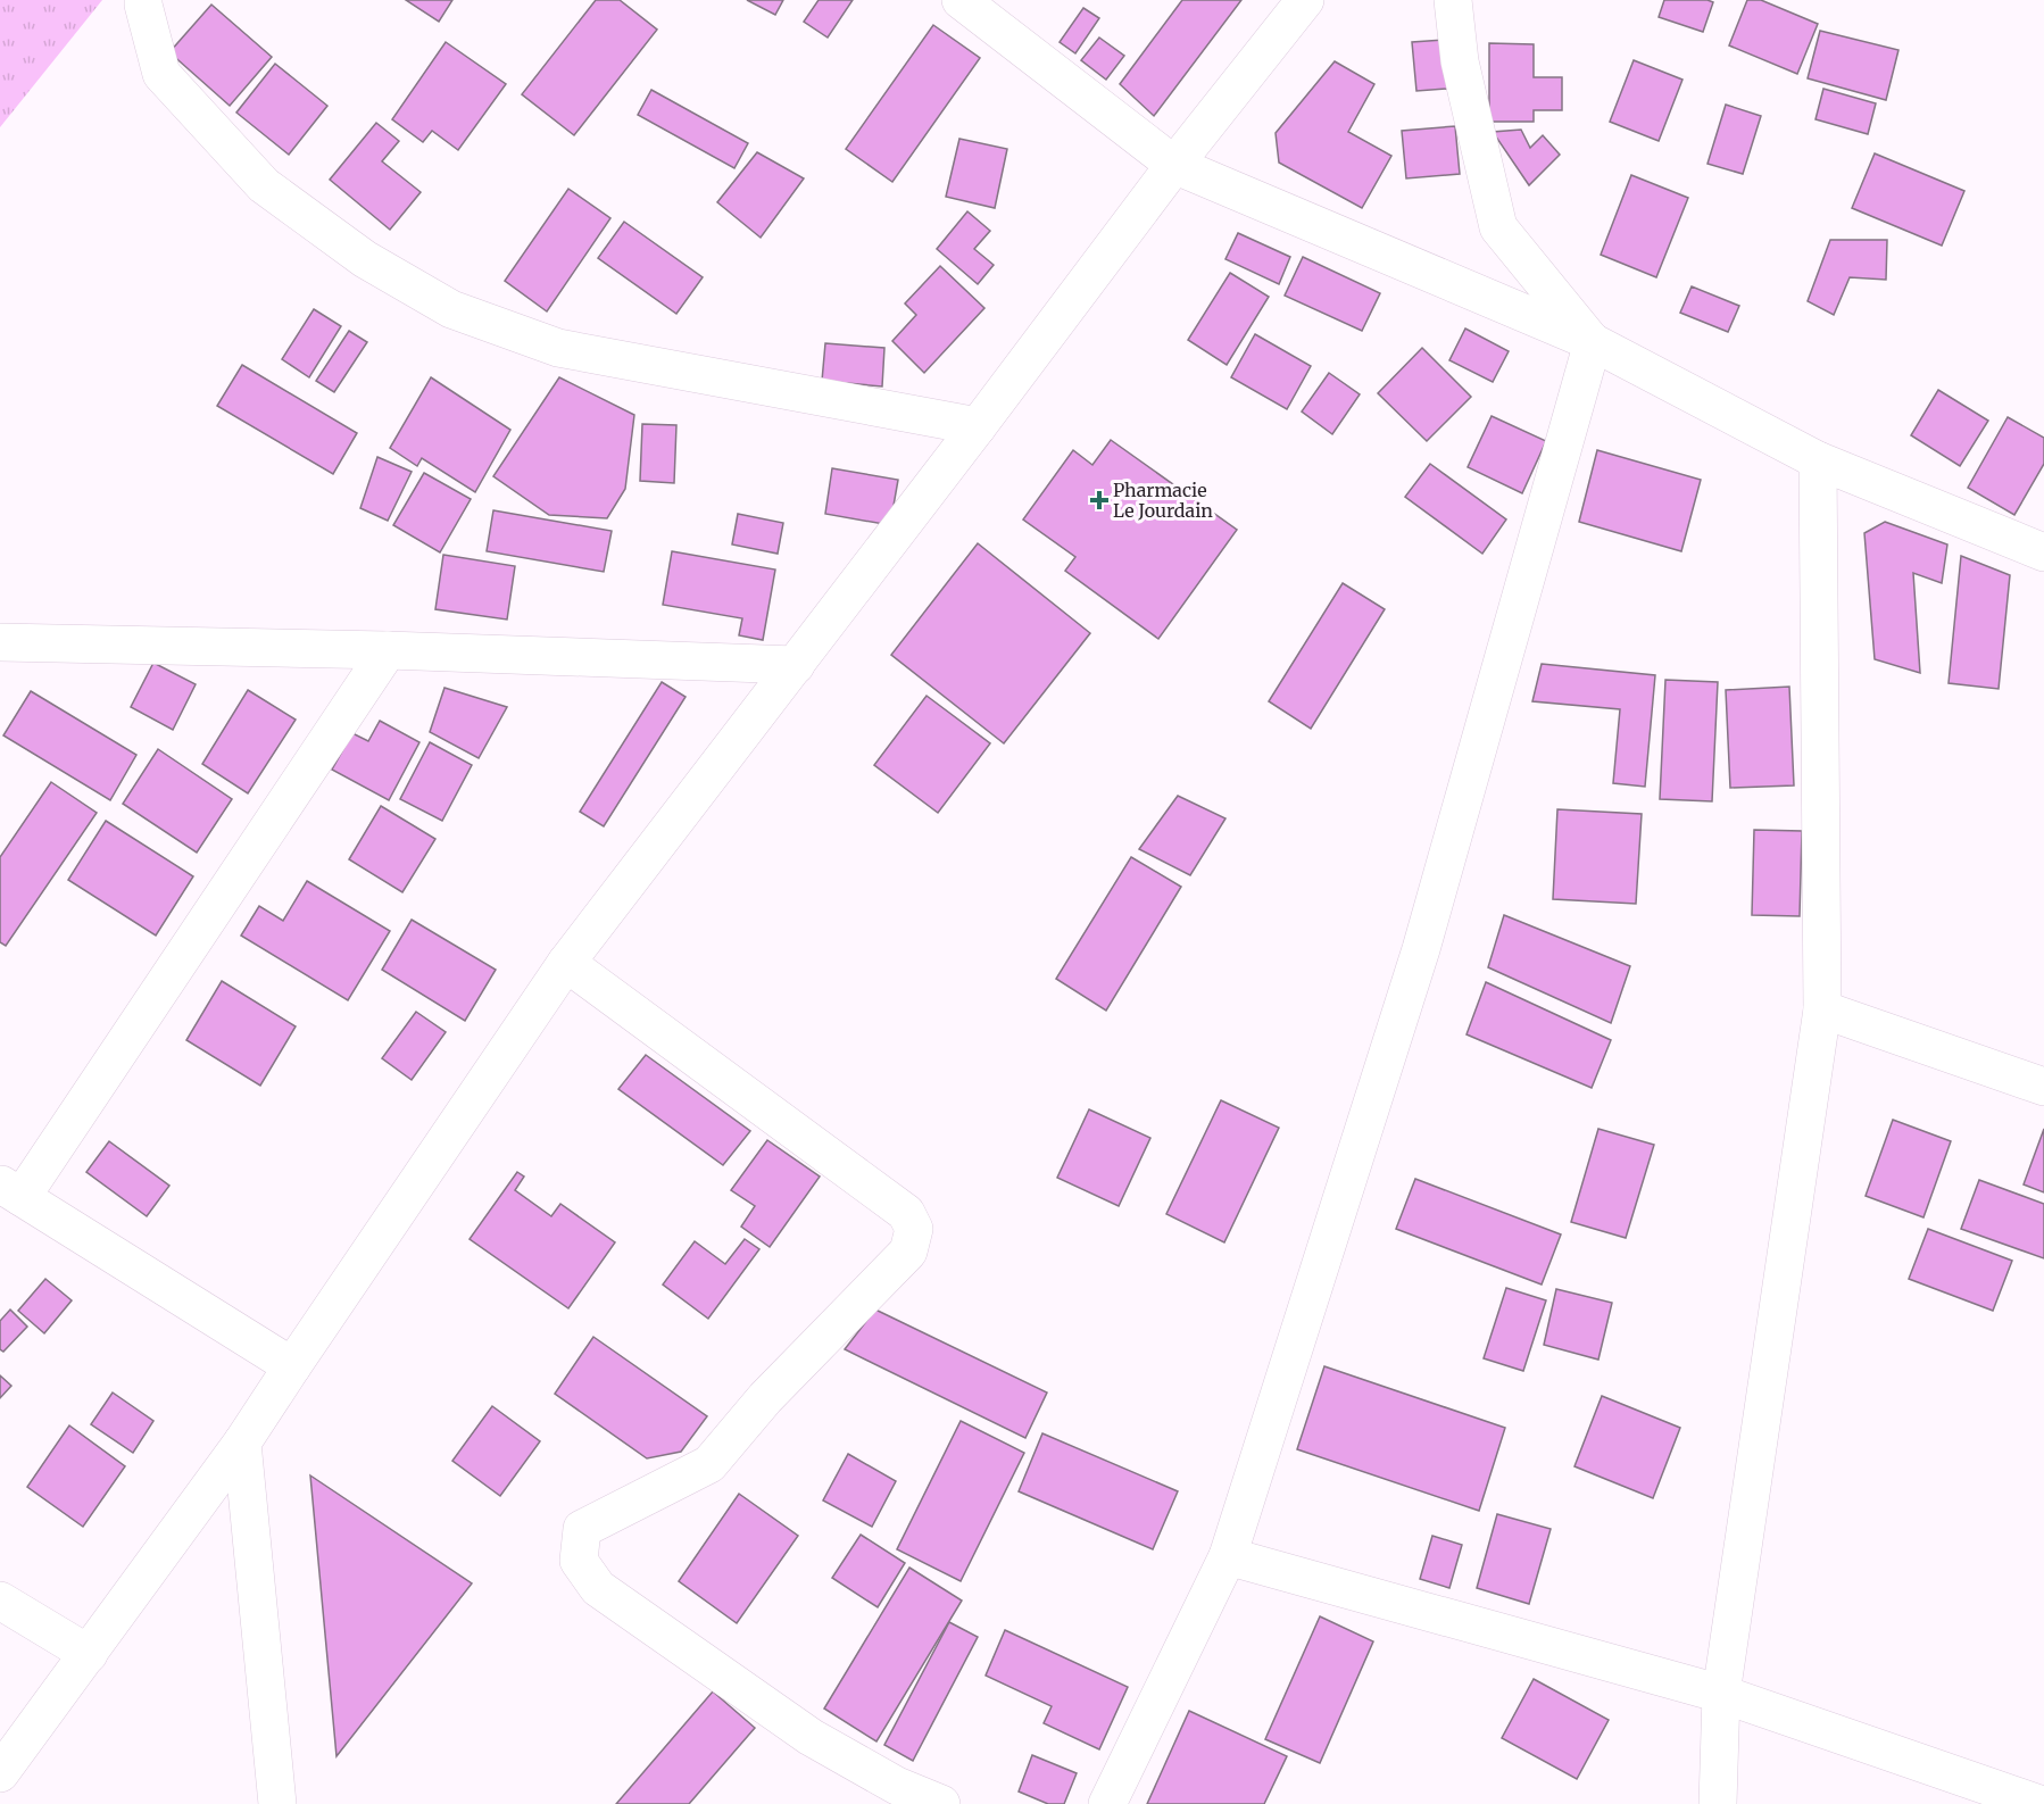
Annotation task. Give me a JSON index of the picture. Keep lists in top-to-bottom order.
{
  "places": {
    "health": ["Pharmacie Le Jourdain"]
  }
}
